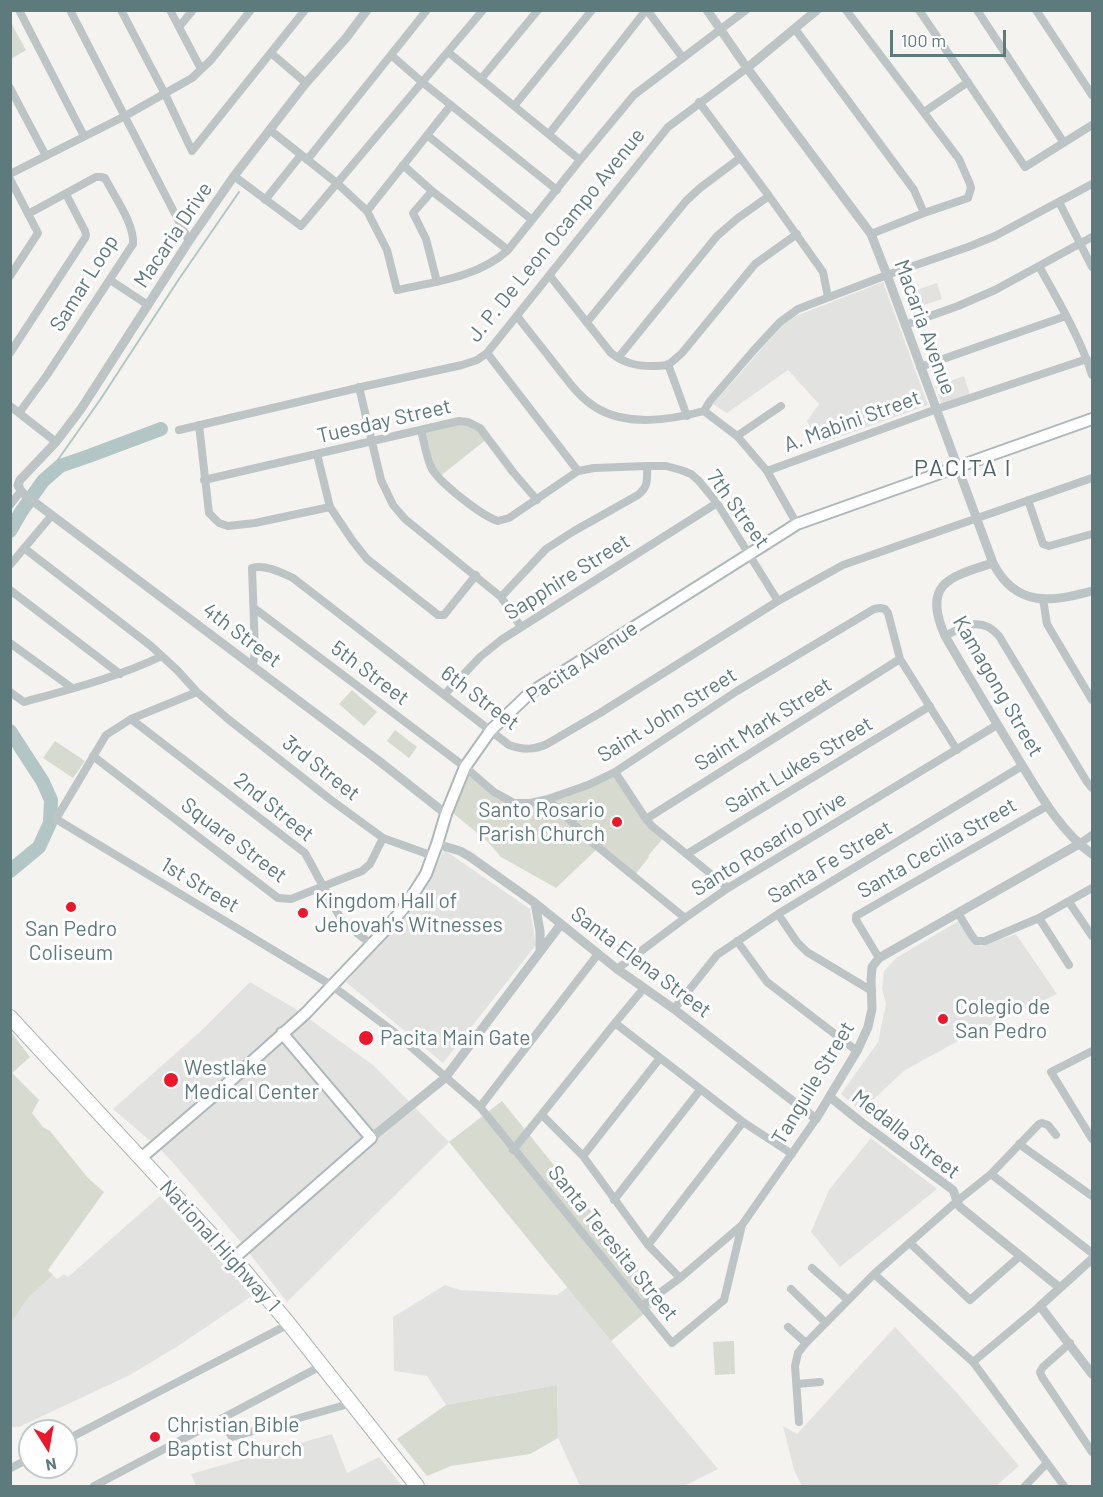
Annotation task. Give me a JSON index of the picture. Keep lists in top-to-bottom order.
{
  "streets": {
    "highway": ["National Highway 1"],
    "main road": ["Pacita Avenue"],
    "street": [
      "Macaria Drive",
      "J. P. De Leon Ocampo Avenue",
      "Samar Loop",
      "Macaria Avenue",
      "Tuesday Street",
      "A. Mabini Street",
      "7th Street",
      "Sapphire Street",
      "4th Street",
      "5th Street",
      "Kamagong Street",
      "6th Street",
      "Saint John Street",
      "Saint Mark Street",
      "Saint Lukes Street",
      "3rd Street",
      "2nd Street",
      "Square Street",
      "Santo Rosario Drive",
      "Santa Cecilia Street",
      "Santa Fe Street",
      "1st Street",
      "Santa Elena Street",
      "Tanguile Street",
      "Medalla Street",
      "Santa Teresita Street"
    ]
  },
  "crossings": [
    ["Macaria Drive", "4th Street"],
    ["J. P. De Leon Ocampo Avenue", "Macaria Avenue"],
    ["Macaria Avenue", "A. Mabini Street"],
    ["Macaria Avenue", "Pacita Avenue"],
    ["Macaria Avenue", "Kamagong Street"],
    ["Macaria Avenue", "6th Street"],
    ["7th Street", "Sapphire Street"],
    ["7th Street", "Pacita Avenue"],
    ["7th Street", "6th Street"],
    ["Sapphire Street", "6th Street"],
    ["4th Street", "Pacita Avenue"],
    ["4th Street", "6th Street"],
    ["Pacita Avenue", "5th Street"],
    ["Pacita Avenue", "6th Street"],
    ["Pacita Avenue", "Saint John Street"],
    ["Pacita Avenue", "3rd Street"],
    ["Pacita Avenue", "2nd Street"],
    ["Pacita Avenue", "1st Street"],
    ["Pacita Avenue", "Santa Elena Street"],
    ["Pacita Avenue", "National Highway 1"],
    ["5th Street", "6th Street"],
    ["5th Street", "Saint John Street"],
    ["Kamagong Street", "Santo Rosario Drive"],
    ["Kamagong Street", "Santa Cecilia Street"],
    ["Kamagong Street", "Santa Fe Street"],
    ["Saint John Street", "Saint Mark Street"],
    ["Saint John Street", "Santo Rosario Drive"],
    ["3rd Street", "Square Street"],
    ["3rd Street", "1st Street"],
    ["2nd Street", "Square Street"],
    ["2nd Street", "1st Street"],
    ["Square Street", "1st Street"],
    ["Santa Cecilia Street", "Tanguile Street"],
    ["Santa Fe Street", "Santa Elena Street"],
    ["1st Street", "Santa Teresita Street"],
    ["Santa Elena Street", "Tanguile Street"],
    ["Tanguile Street", "Medalla Street"],
    ["Tanguile Street", "Santa Teresita Street"]
  ],
  "districts": ["PACITA I"],
  "places": [
    "Santo Rosario Parish Church",
    "San Pedro Coliseum",
    "Kingdom Hall of Jehovah's Witnesses",
    "Colegio de San Pedro",
    "Pacita Main Gate",
    "Westlake Medical Center",
    "Christian Bible Baptist Church"
  ],
  "scale_bar": "100 m",
  "north": "bottom"
}
